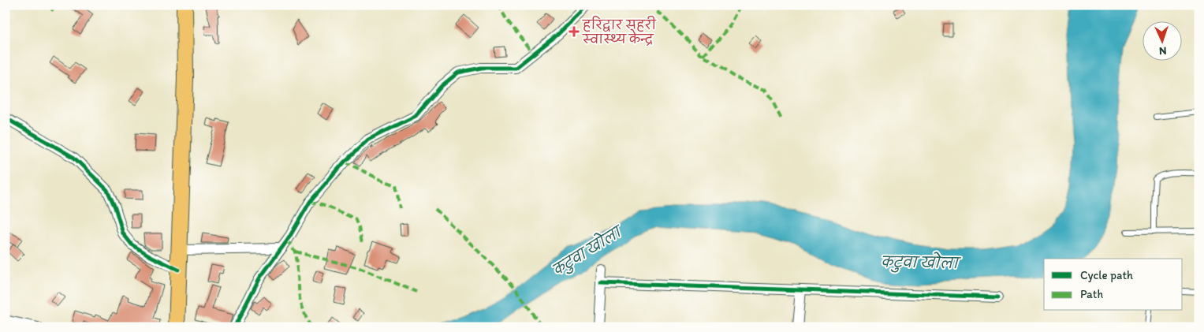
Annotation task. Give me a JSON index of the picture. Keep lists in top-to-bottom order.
{
  "water": ["कटुवा खोला"],
  "places": {
    "health": ["हरिद्वार सहरी स्वास्थ्य केन्द्र"]
  },
  "legend": ["Cycle path", "Path"],
  "north": "bottom"
}
